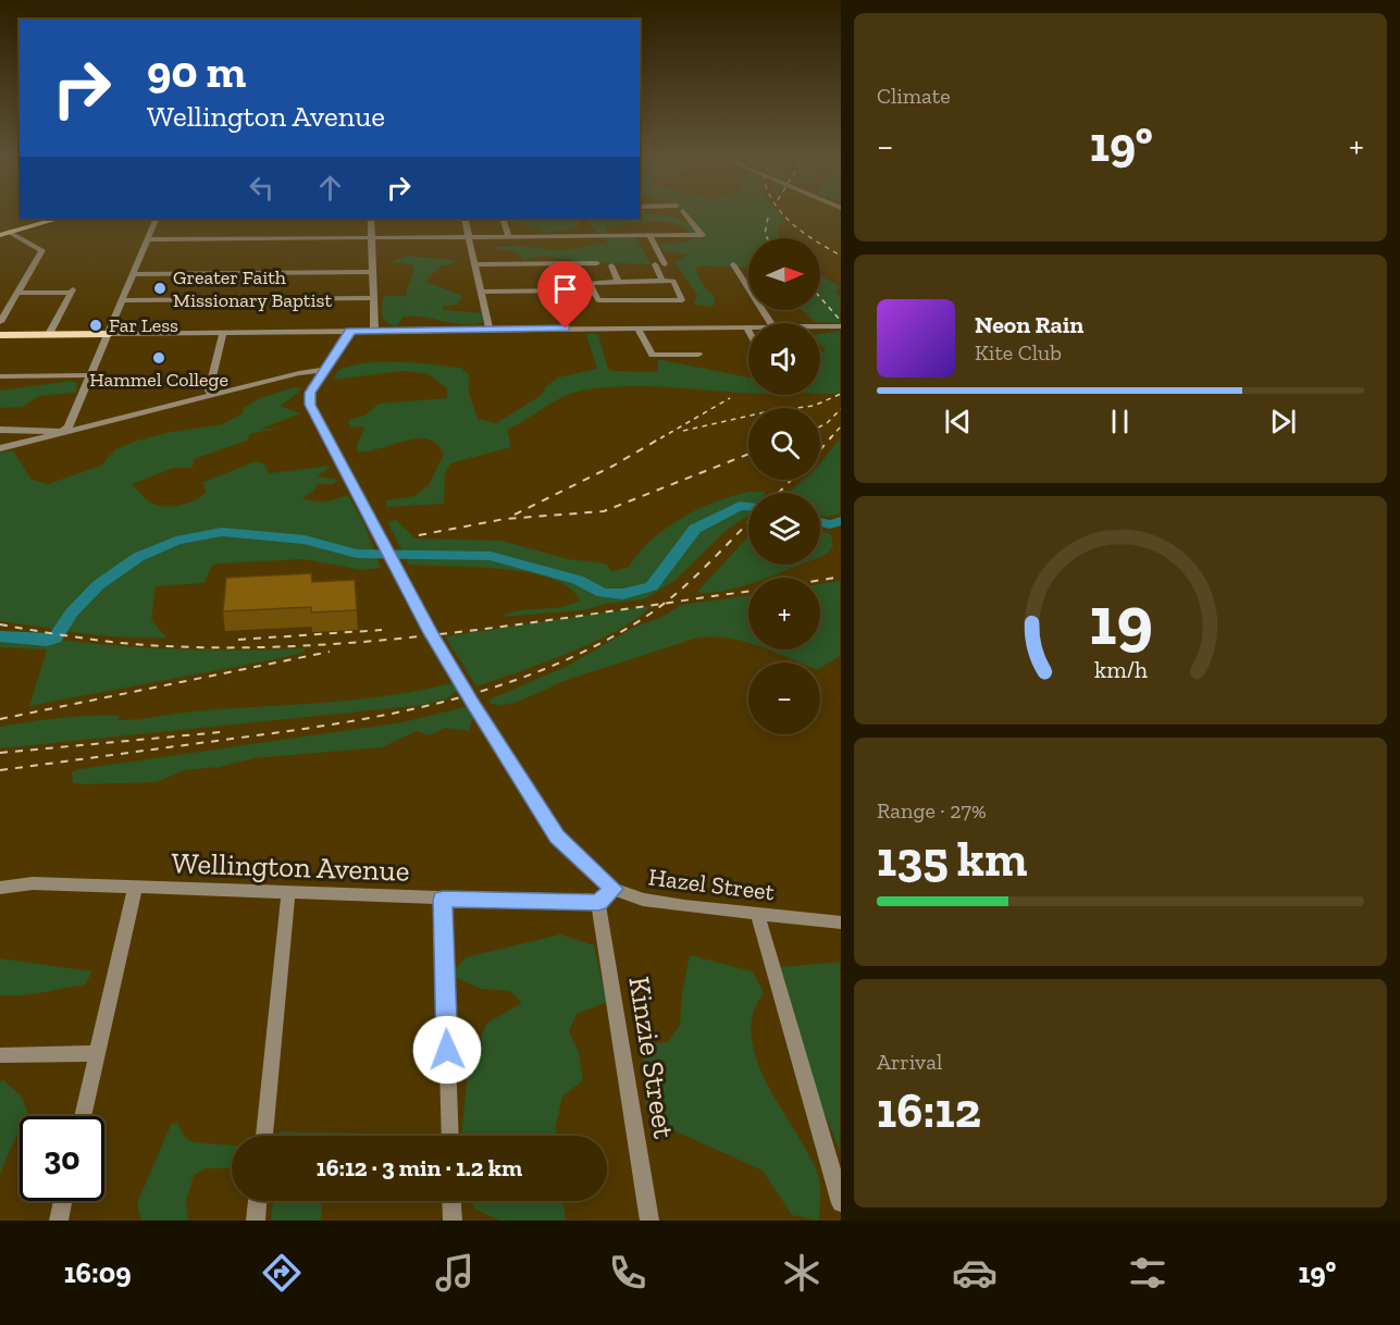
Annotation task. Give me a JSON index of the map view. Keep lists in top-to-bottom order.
{
  "streets": {
    "street": ["Wellington Avenue", "Hazel Street", "Kinzie Street"]
  },
  "crossings": [
    ["Wellington Avenue", "Kinzie Street"]
  ],
  "places": ["Greater Faith Missionary Baptist", "Far Less", "Hammel College"],
  "north": "right",
  "page": {
    "tile": [
      "Climate",
      ["Range · 27%", "135 km"],
      ["Arrival", "16:12"]
    ],
    "turn": ["90 m", "Wellington Avenue"],
    "heat": ["−", "19°", "+"],
    "map_buttons": ["+", "−"],
    "song": ["Neon Rain", "Kite Club"],
    "limit": "30",
    "trip": "16:12 · 3 min · 1.2 km",
    "tabs": ["16:09", "19°"],
    "gauge": ["19", "km/h"]
  }
}
